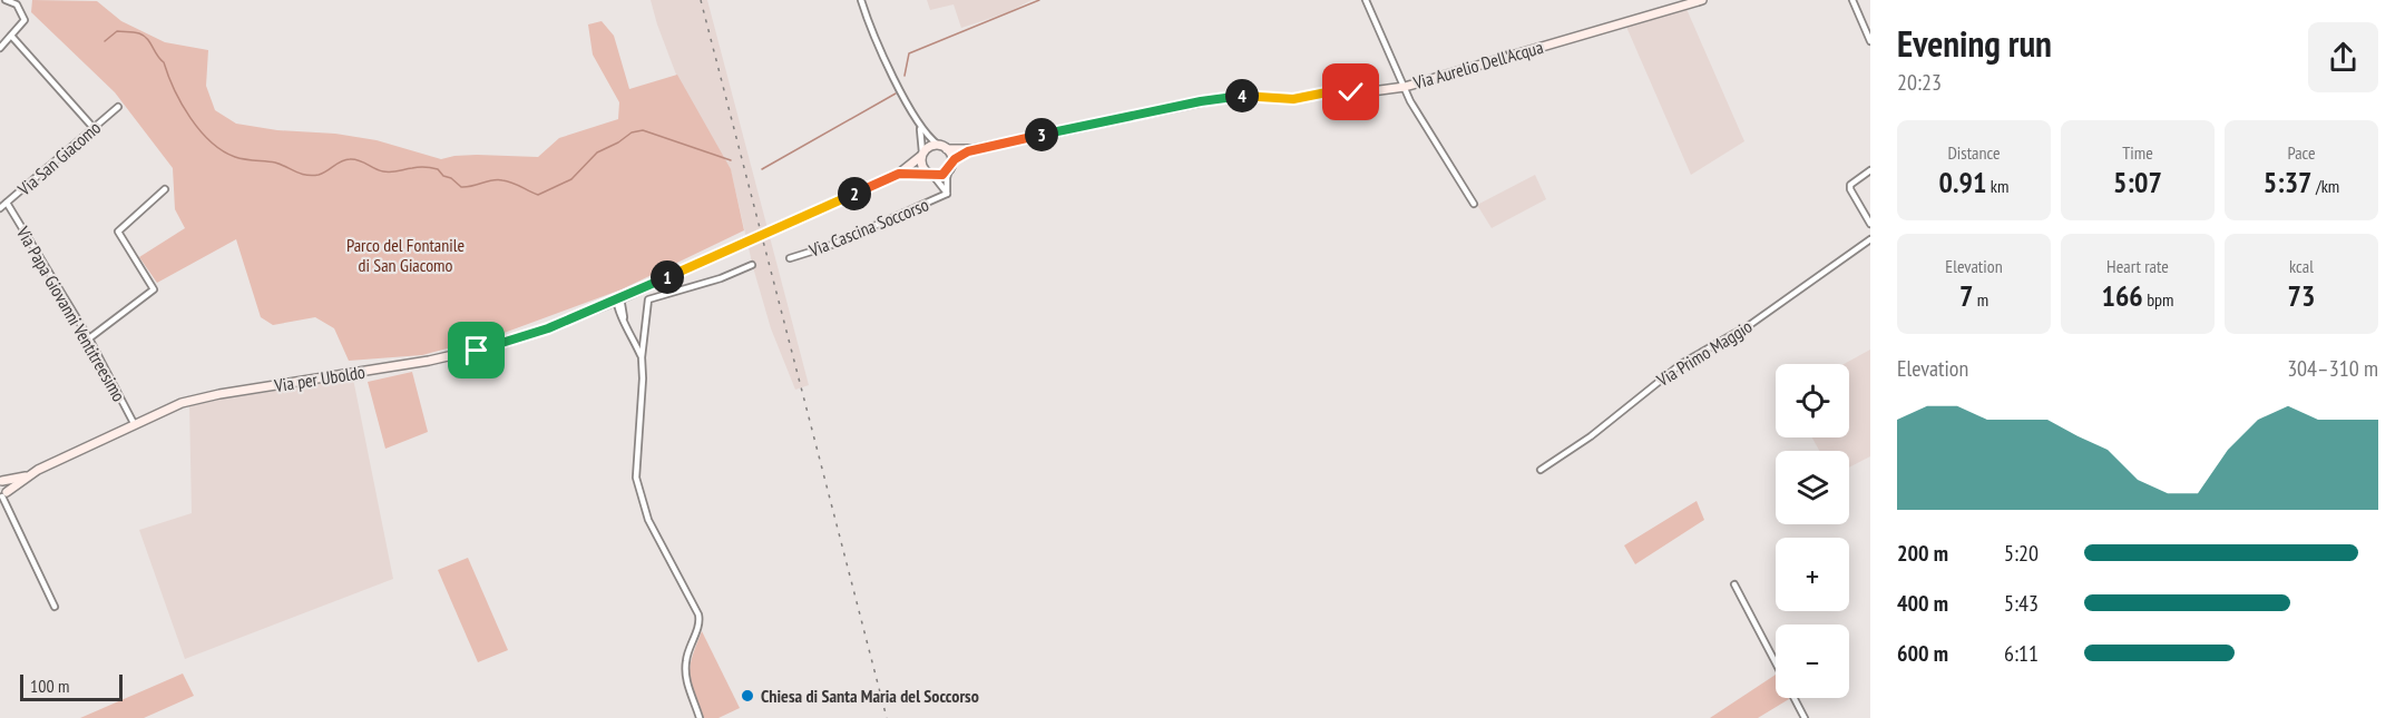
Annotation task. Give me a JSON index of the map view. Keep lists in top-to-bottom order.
{
  "streets": {
    "street": [
      "Via Aurelio Dell'Acqua",
      "Via San Giacomo",
      "Via Cascina Soccorso",
      "Via Papa Giovanni Ventitreesimo",
      "Via Primo Maggio",
      "Via per Uboldo"
    ]
  },
  "crossings": [
    ["Via Aurelio Dell'Acqua", "Via Cascina Soccorso"],
    ["Via San Giacomo", "Via Papa Giovanni Ventitreesimo"],
    ["Via Papa Giovanni Ventitreesimo", "Via per Uboldo"]
  ],
  "parks": ["Parco del Fontanile di San Giacomo"],
  "places": ["Chiesa di Santa Maria del Soccorso"],
  "scale_bar": "100 m",
  "page": {
    "heading": ["Evening run", "20:23"],
    "pins": [
      "4",
      "3",
      "2",
      "1"
    ],
    "stats": [
      ["Distance", "0.91 km"],
      ["Time", "5:07"],
      ["Pace", "5:37 /km"],
      ["Elevation", "7 m"],
      ["Heart rate", "166 bpm"],
      ["kcal", "73"]
    ],
    "chart": ["Elevation", "304–310 m"],
    "map_buttons": ["+", "−"],
    "list": [
      {
        "name": "200 m",
        "note": "5:20"
      },
      {
        "name": "400 m",
        "note": "5:43"
      },
      {
        "name": "600 m",
        "note": "6:11"
      }
    ],
    "scale": "100 m"
  }
}
